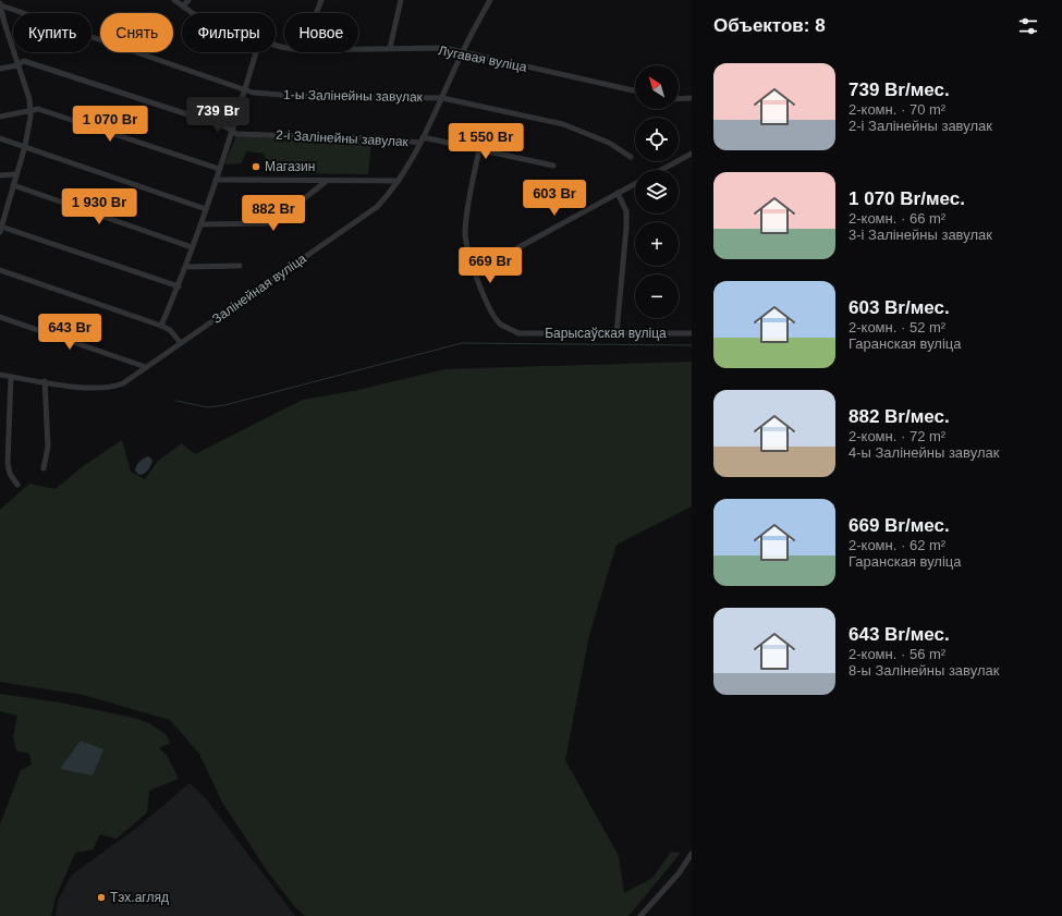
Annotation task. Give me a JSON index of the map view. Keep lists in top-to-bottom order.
{
  "streets": {
    "street": [
      "Лугавая вуліца",
      "1-ы Залінейны завулак",
      "2-і Залінейны завулак",
      "Залінейная вуліца",
      "Барысаўская вуліца"
    ]
  },
  "crossings": [
    ["Лугавая вуліца", "Залінейная вуліца"],
    ["1-ы Залінейны завулак", "Залінейная вуліца"],
    ["2-і Залінейны завулак", "Залінейная вуліца"]
  ],
  "places": ["Магазин", "Тэх.агляд"],
  "north": "top left",
  "page": {
    "heading": "Объектов: 8",
    "chip": [
      "Купить",
      "Снять",
      "Фильтры",
      "Новое"
    ],
    "list": [
      {
        "name": "739 Br/мес.",
        "note": "2-комн. · 70 m² · 2-і Залінейны завулак"
      },
      {
        "name": "1 070 Br/мес.",
        "note": "2-комн. · 66 m² · 3-і Залінейны завулак"
      },
      {
        "name": "603 Br/мес.",
        "note": "2-комн. · 52 m² · Гаранская вуліца"
      },
      {
        "name": "882 Br/мес.",
        "note": "2-комн. · 72 m² · 4-ы Залінейны завулак"
      },
      {
        "name": "669 Br/мес.",
        "note": "2-комн. · 62 m² · Гаранская вуліца"
      },
      {
        "name": "643 Br/мес.",
        "note": "2-комн. · 56 m² · 8-ы Залінейны завулак"
      }
    ],
    "map_buttons": ["+", "−"],
    "price": [
      "739 Br",
      "1 070 Br",
      "1 550 Br",
      "603 Br",
      "1 930 Br",
      "882 Br",
      "669 Br",
      "643 Br"
    ]
  }
}
